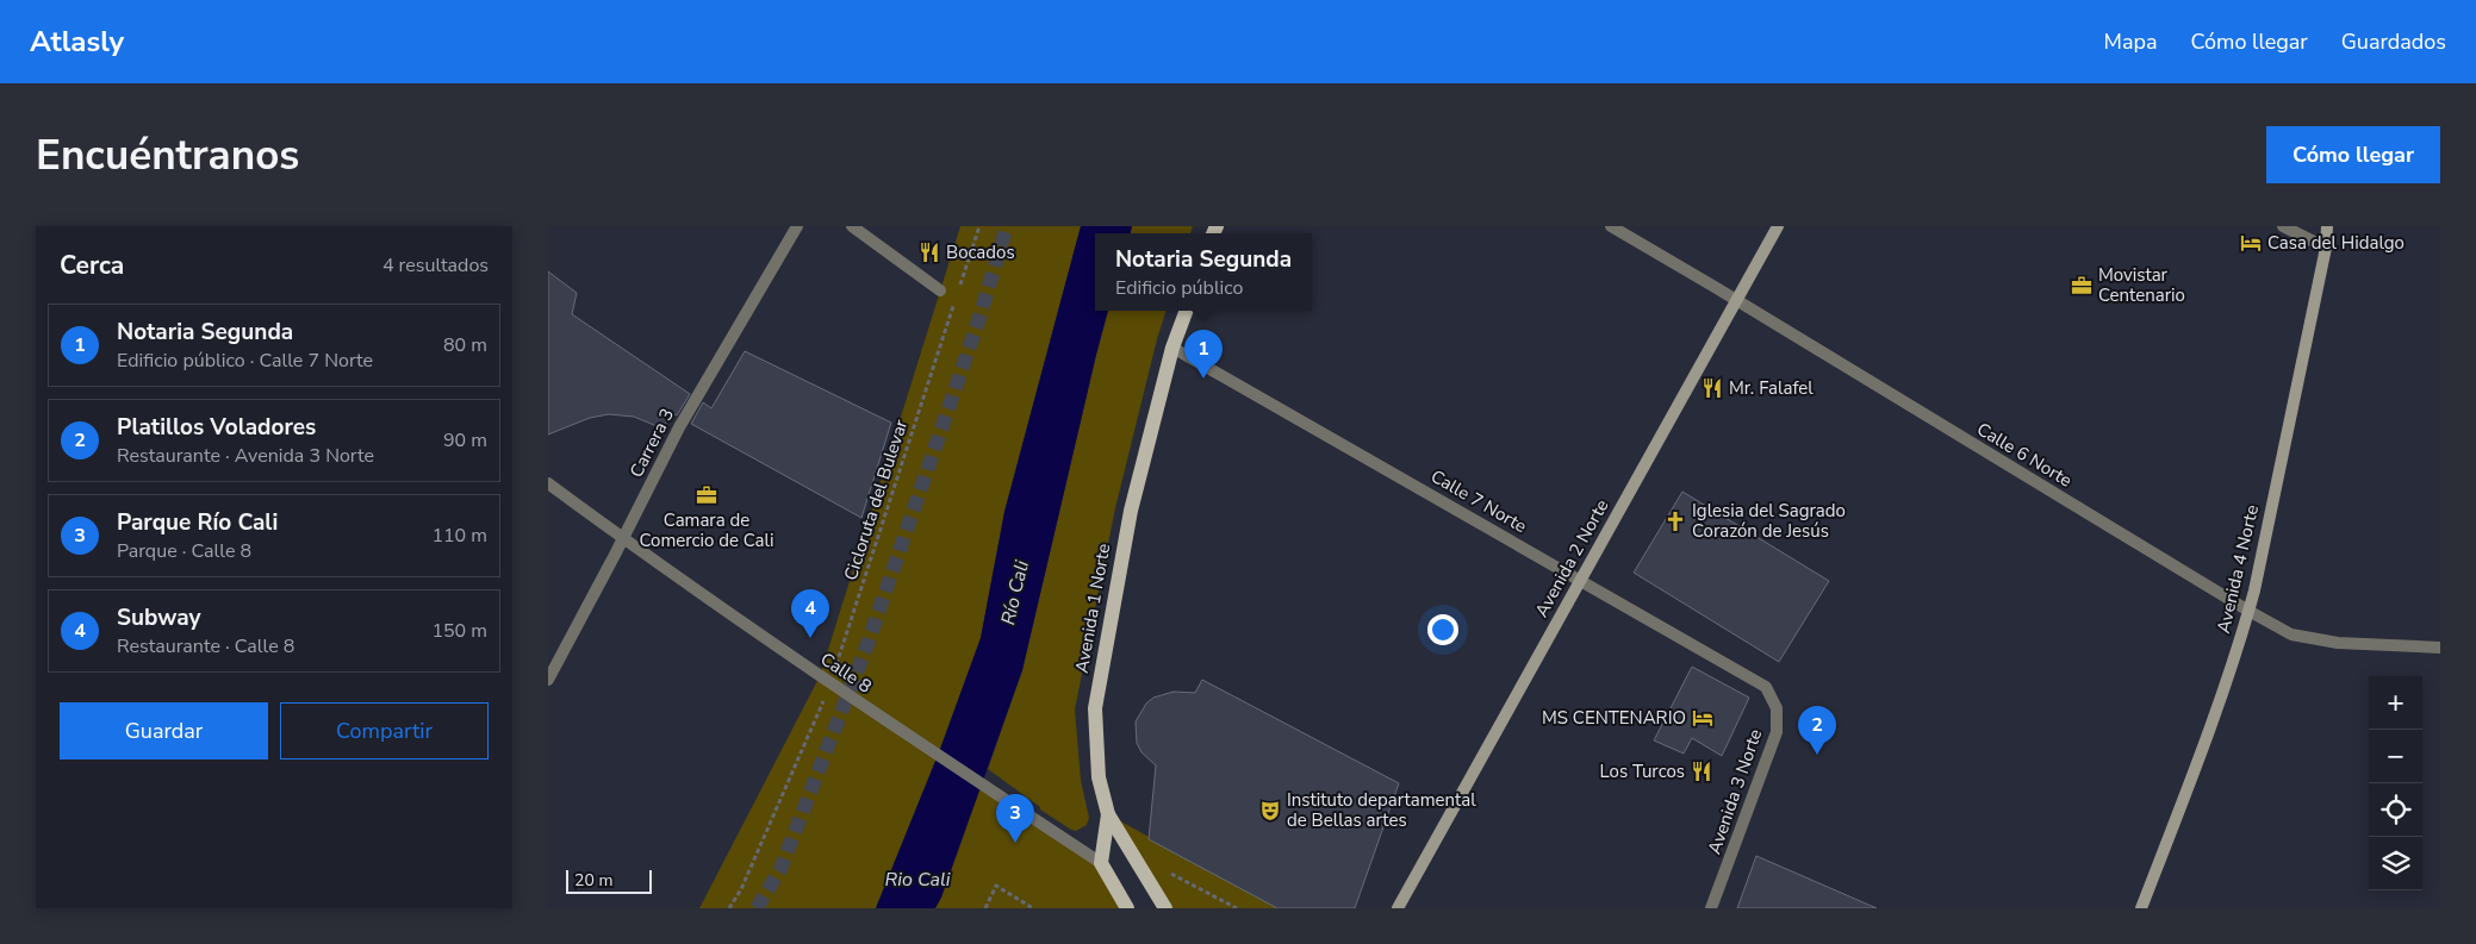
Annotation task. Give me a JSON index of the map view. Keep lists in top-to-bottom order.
{
  "streets": {
    "main road": ["Avenida 2 Norte", "Avenida 4 Norte", "Avenida 1 Norte"],
    "street": [
      "Carrera 3",
      "Calle 6 Norte",
      "Calle 7 Norte",
      "Calle 8",
      "Avenida 3 Norte"
    ],
    "path": ["Cicloruta del Bulevar"]
  },
  "crossings": [
    ["Carrera 3", "Calle 8"],
    ["Calle 6 Norte", "Avenida 2 Norte"],
    ["Calle 6 Norte", "Avenida 4 Norte"],
    ["Cicloruta del Bulevar", "Calle 8"],
    ["Calle 7 Norte", "Avenida 2 Norte"],
    ["Calle 7 Norte", "Avenida 1 Norte"],
    ["Calle 7 Norte", "Avenida 3 Norte"]
  ],
  "water": ["Río Cali", "Rio Cali"],
  "places": {
    "hotel": ["Casa del Hidalgo", "MS CENTENARIO"],
    "restaurant": ["Bocados", "Mr. Falafel", "Los Turcos"],
    "office": ["Movistar Centenario", "Camara de Comercio de Cali"],
    "church": ["Iglesia del Sagrado Corazón de Jesús"],
    "theatre": ["Instituto departamental de Bellas artes"]
  },
  "scale_bar": "20 m",
  "page": {
    "header": "Atlasly",
    "nav": ["Mapa", "Cómo llegar", "Guardados"],
    "buttons": [
      "Cómo llegar",
      ["Guardar", "Compartir"]
    ],
    "title": "Encuéntranos",
    "heading": ["Cerca", "4 resultados"],
    "popup": ["Notaria Segunda", "Edificio público"],
    "list": [
      {
        "mark": "1",
        "name": "Notaria Segunda",
        "note": "Edificio público · Calle 7 Norte",
        "value": "80 m"
      },
      {
        "mark": "2",
        "name": "Platillos Voladores",
        "note": "Restaurante · Avenida 3 Norte",
        "value": "90 m"
      },
      {
        "mark": "3",
        "name": "Parque Río Cali",
        "note": "Parque · Calle 8",
        "value": "110 m"
      },
      {
        "mark": "4",
        "name": "Subway",
        "note": "Restaurante · Calle 8",
        "value": "150 m"
      }
    ],
    "pins": [
      "1",
      "4",
      "2",
      "3"
    ],
    "map_buttons": ["+", "−"],
    "scale": "20 m"
  }
}
